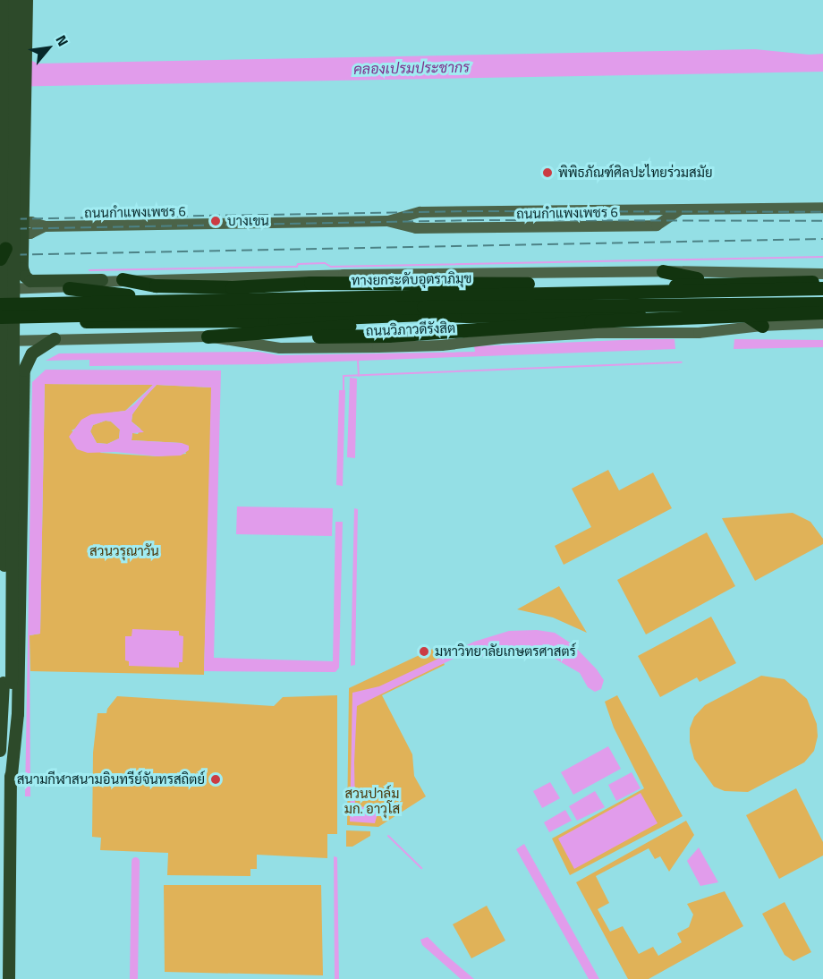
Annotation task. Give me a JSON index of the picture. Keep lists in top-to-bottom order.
{
  "streets": {
    "highway": ["ทางยกระดับอุตราภิมุข", "ถนนวิภาวดีรังสิต"],
    "main road": ["ถนนกำแพงเพชร 6"]
  },
  "crossings": [
    ["ทางยกระดับอุตราภิมุข", "ถนนวิภาวดีรังสิต"]
  ],
  "water": ["คลองเปรมประชากร"],
  "parks": ["สวนวรุณาวัน", "สวนปาล์ม มก. อาวุโส"],
  "places": [
    "พิพิธภัณฑ์ศิลปะไทยร่วมสมัย",
    "บางเขน",
    "มหาวิทยาลัยเกษตรศาสตร์",
    "สนามกีฬาสนามอินทรีย์จันทรสถิตย์"
  ],
  "north": "top right"
}
